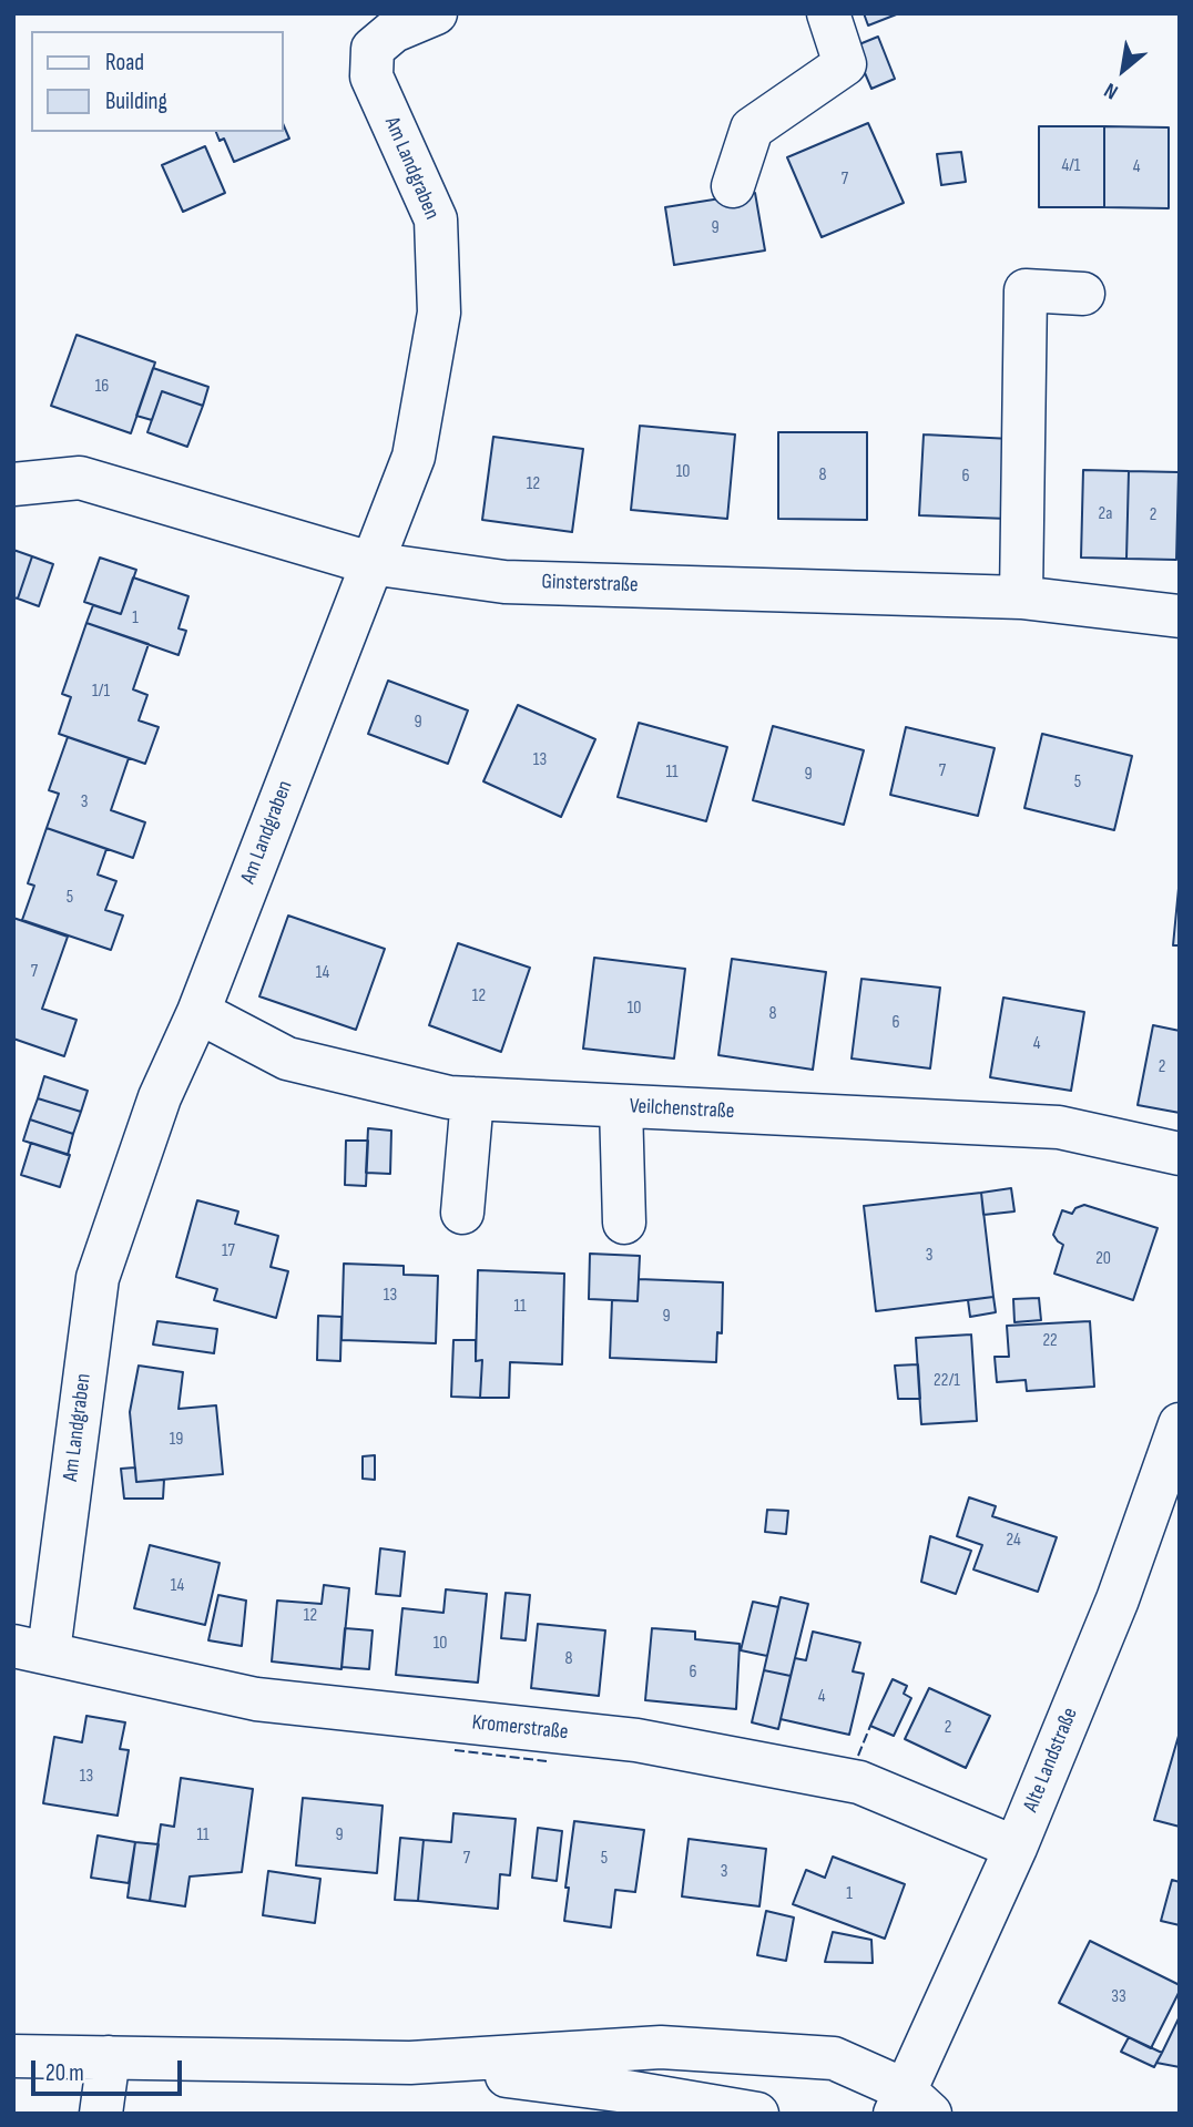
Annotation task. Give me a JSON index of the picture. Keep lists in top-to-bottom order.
{
  "streets": {
    "street": [
      "Am Landgraben",
      "Ginsterstraße",
      "Veilchenstraße",
      "Kromerstraße",
      "Alte Landstraße"
    ]
  },
  "crossings": [
    ["Am Landgraben", "Ginsterstraße"],
    ["Am Landgraben", "Veilchenstraße"],
    ["Am Landgraben", "Kromerstraße"],
    ["Kromerstraße", "Alte Landstraße"]
  ],
  "house_numbers": [
    "4/1",
    "4",
    "7",
    "9",
    "16",
    "10",
    "8",
    "6",
    "12",
    "2a",
    "2",
    "1",
    "1/1",
    "9",
    "13",
    "7",
    "11",
    "9",
    "5",
    "3",
    "5",
    "7",
    "14",
    "12",
    "10",
    "8",
    "6",
    "4",
    "2",
    "17",
    "3",
    "20",
    "13",
    "11",
    "9",
    "22",
    "22/1",
    "19",
    "24",
    "14",
    "12",
    "10",
    "8",
    "6",
    "4",
    "2",
    "13",
    "11",
    "9",
    "7",
    "5",
    "3",
    "1",
    "33"
  ],
  "legend": ["Road", "Building"],
  "scale_bar": "20 m",
  "north": "bottom left"
}
